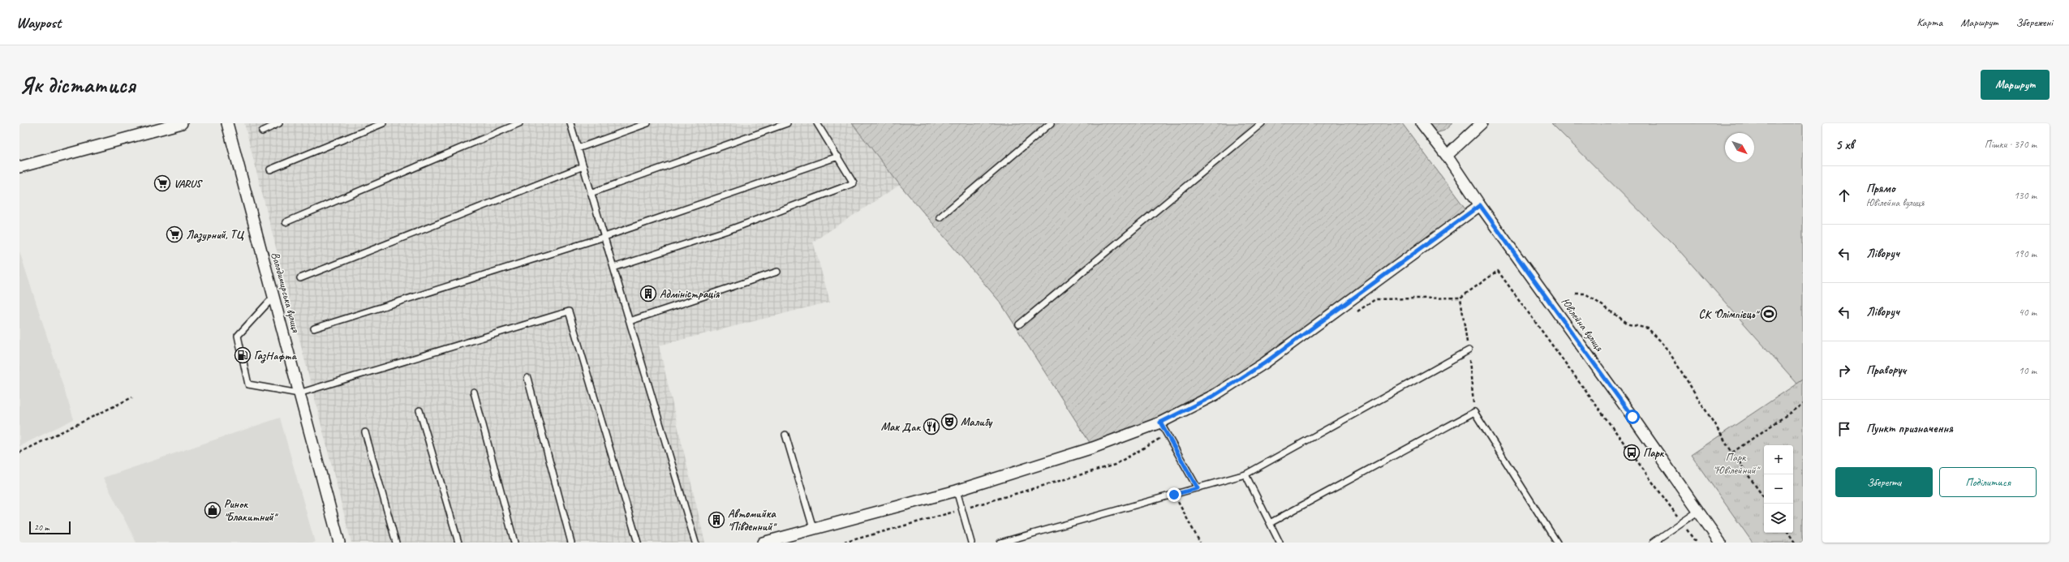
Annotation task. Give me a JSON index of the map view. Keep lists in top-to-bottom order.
{
  "streets": {
    "street": ["Володимирська вулиця", "Ювілейна вулиця"]
  },
  "parks": ["Парк \"Ювілейний\""],
  "places": {
    "supermarket": ["VARUS", "Лазурний, ТЦ"],
    "building": ["Адміністрація", "Автомийка \"Південний\""],
    "sports": ["СК \"Олімпієць\""],
    "fuel station": ["ГазНафта"],
    "theatre": ["Малибу"],
    "restaurant": ["Мак Дак"],
    "bus stop": ["Парк"],
    "shop": ["Ринок \"Блакитний\""]
  },
  "scale_bar": "20 m",
  "north": "bottom right",
  "page": {
    "header": "Waypost",
    "nav": ["Карта", "Маршрут", "Збережені"],
    "buttons": [
      "Маршрут",
      ["Зберегти", "Поділитися"]
    ],
    "title": "Як дістатися",
    "heading": ["5 хв", "Пішки · 370 m"],
    "list": [
      ["Прямо", "Ювілейна вулиця", "130 m"],
      ["Ліворуч", "190 m"],
      ["Ліворуч", "40 m"],
      ["Праворуч", "10 m"],
      "Пункт призначення"
    ],
    "map_buttons": ["+", "−"],
    "scale": "20 m"
  }
}
